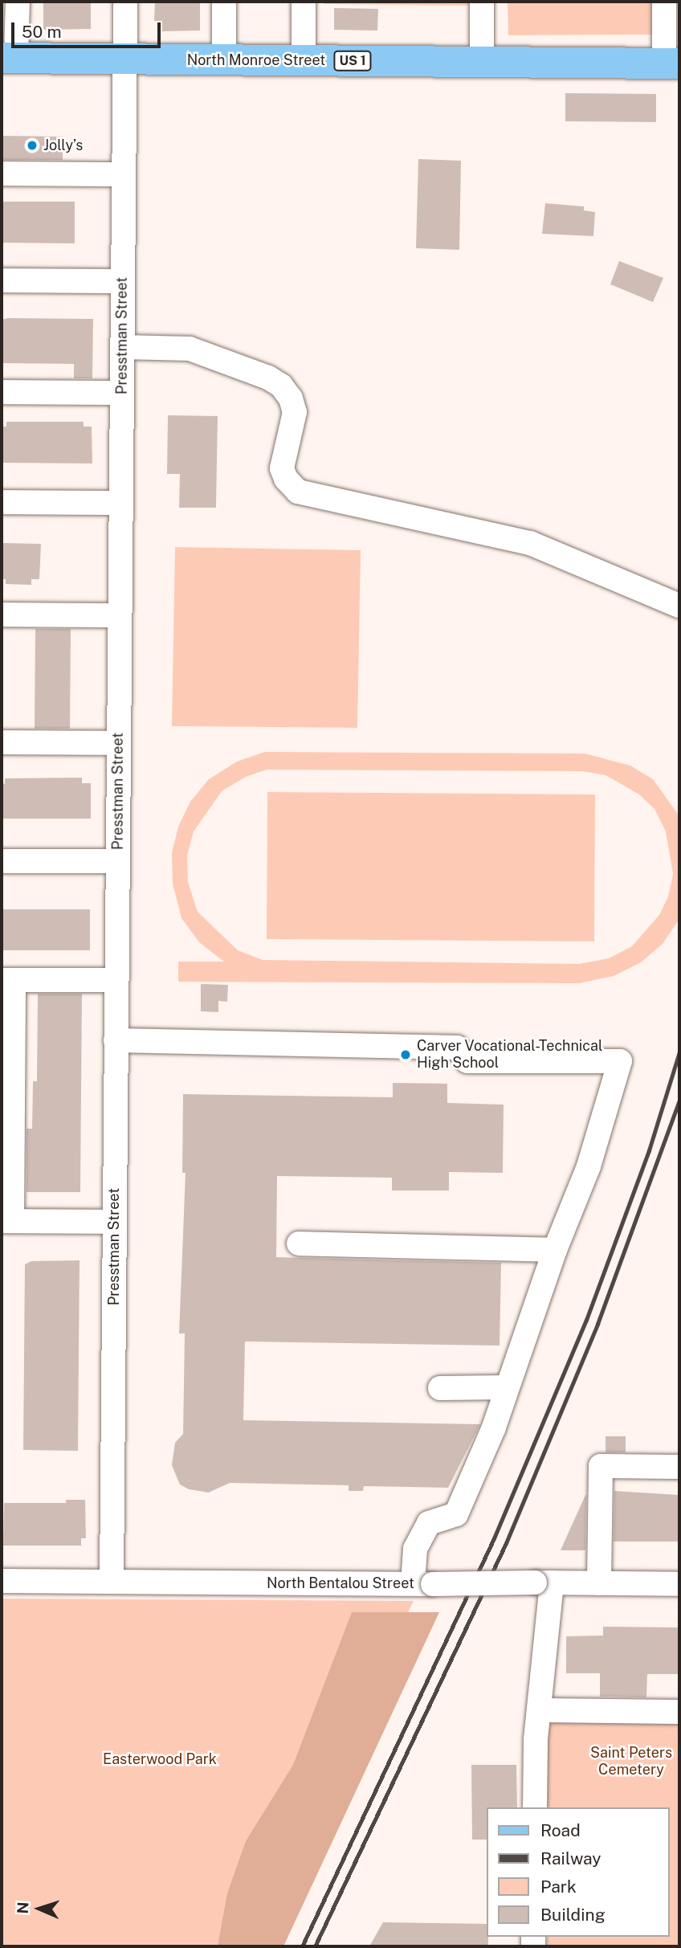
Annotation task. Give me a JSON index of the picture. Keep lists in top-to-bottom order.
{
  "streets": {
    "main road": ["North Monroe Street", "US 1"],
    "street": ["Presstman Street", "North Bentalou Street"]
  },
  "crossings": [
    ["North Monroe Street", "Presstman Street"],
    ["Presstman Street", "North Bentalou Street"]
  ],
  "parks": ["Saint Peters Cemetery", "Easterwood Park"],
  "places": ["Jolly’s", "Carver Vocational-Technical High School"],
  "legend": [
    "Road",
    "Railway",
    "Park",
    "Building"
  ],
  "scale_bar": "50 m",
  "north": "left"
}
